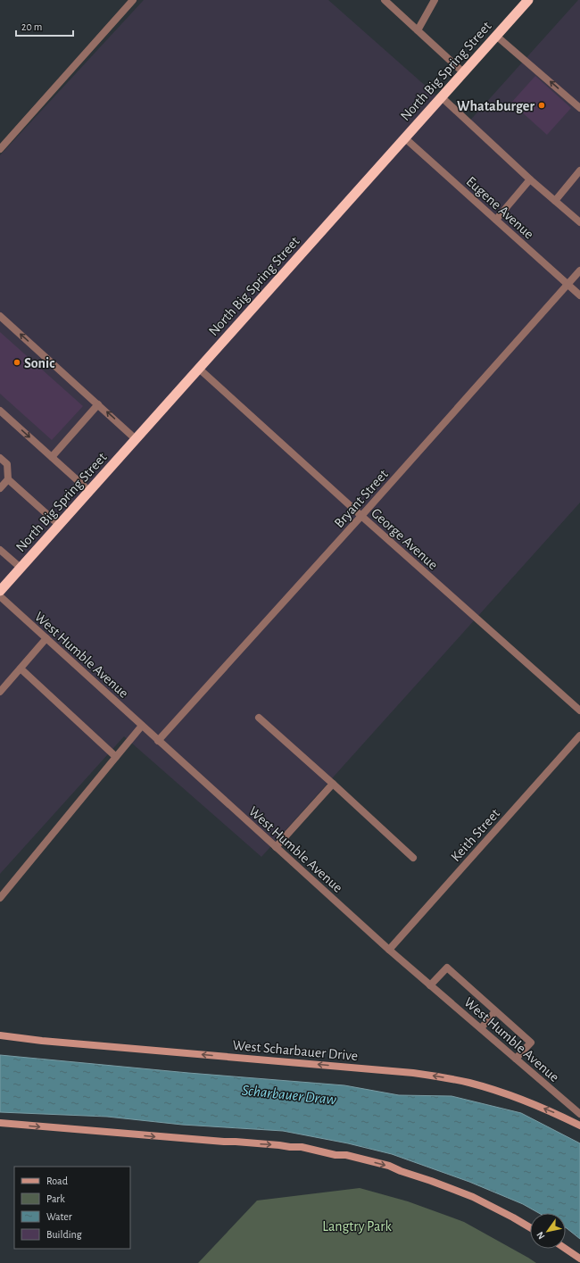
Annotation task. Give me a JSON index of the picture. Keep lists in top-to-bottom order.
{
  "streets": {
    "highway": ["North Big Spring Street"],
    "main road": ["West Scharbauer Drive"],
    "street": [
      "Eugene Avenue",
      "Bryant Street",
      "George Avenue",
      "West Humble Avenue",
      "Keith Street"
    ]
  },
  "crossings": [
    ["North Big Spring Street", "Eugene Avenue"],
    ["North Big Spring Street", "George Avenue"],
    ["Eugene Avenue", "Bryant Street"],
    ["Bryant Street", "George Avenue"],
    ["Bryant Street", "West Humble Avenue"],
    ["West Humble Avenue", "Keith Street"]
  ],
  "one_way": ["West Scharbauer Drive"],
  "water": ["Scharbauer Draw"],
  "parks": ["Langtry Park"],
  "places": ["Whataburger", "Sonic"],
  "legend": [
    "Road",
    "Park",
    "Water",
    "Building"
  ],
  "scale_bar": "20 m",
  "north": "bottom left"
}
